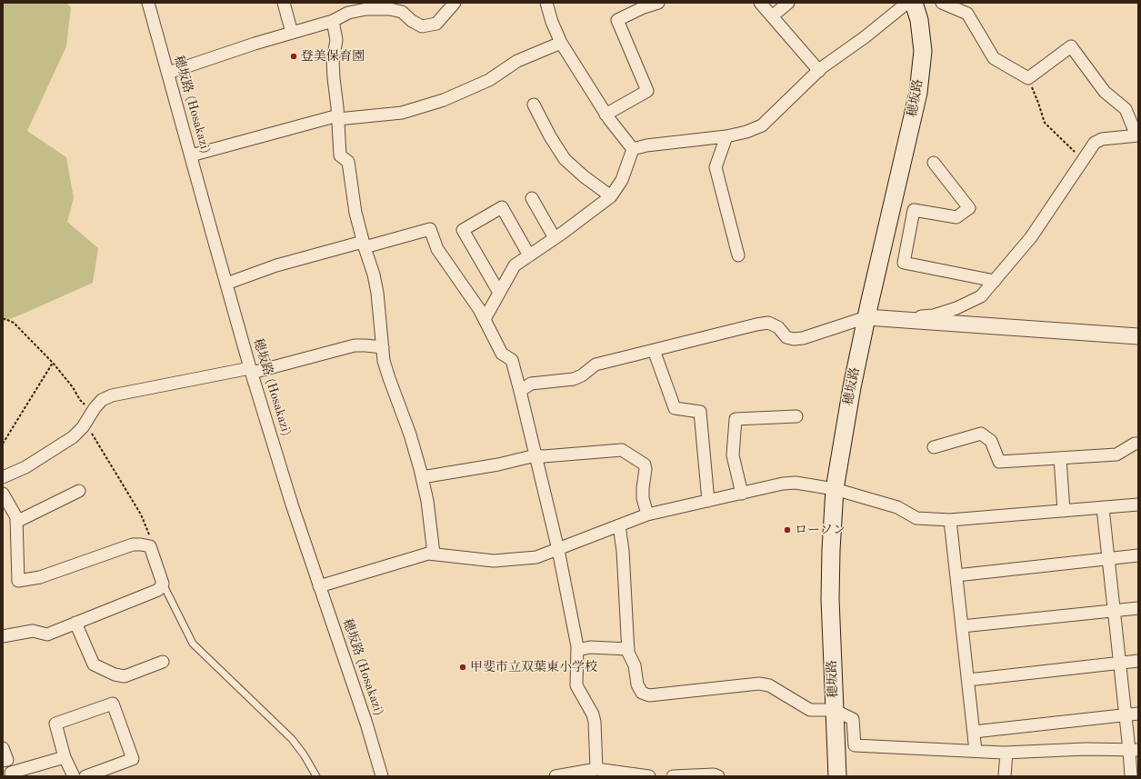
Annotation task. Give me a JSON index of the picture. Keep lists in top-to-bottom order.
{
  "streets": {
    "main road": ["穂坂路"],
    "street": ["穂坂路 (Hosakazi)"]
  },
  "places": ["登美保育園", "ローソン", "甲斐市立双葉東小学校"]
}
